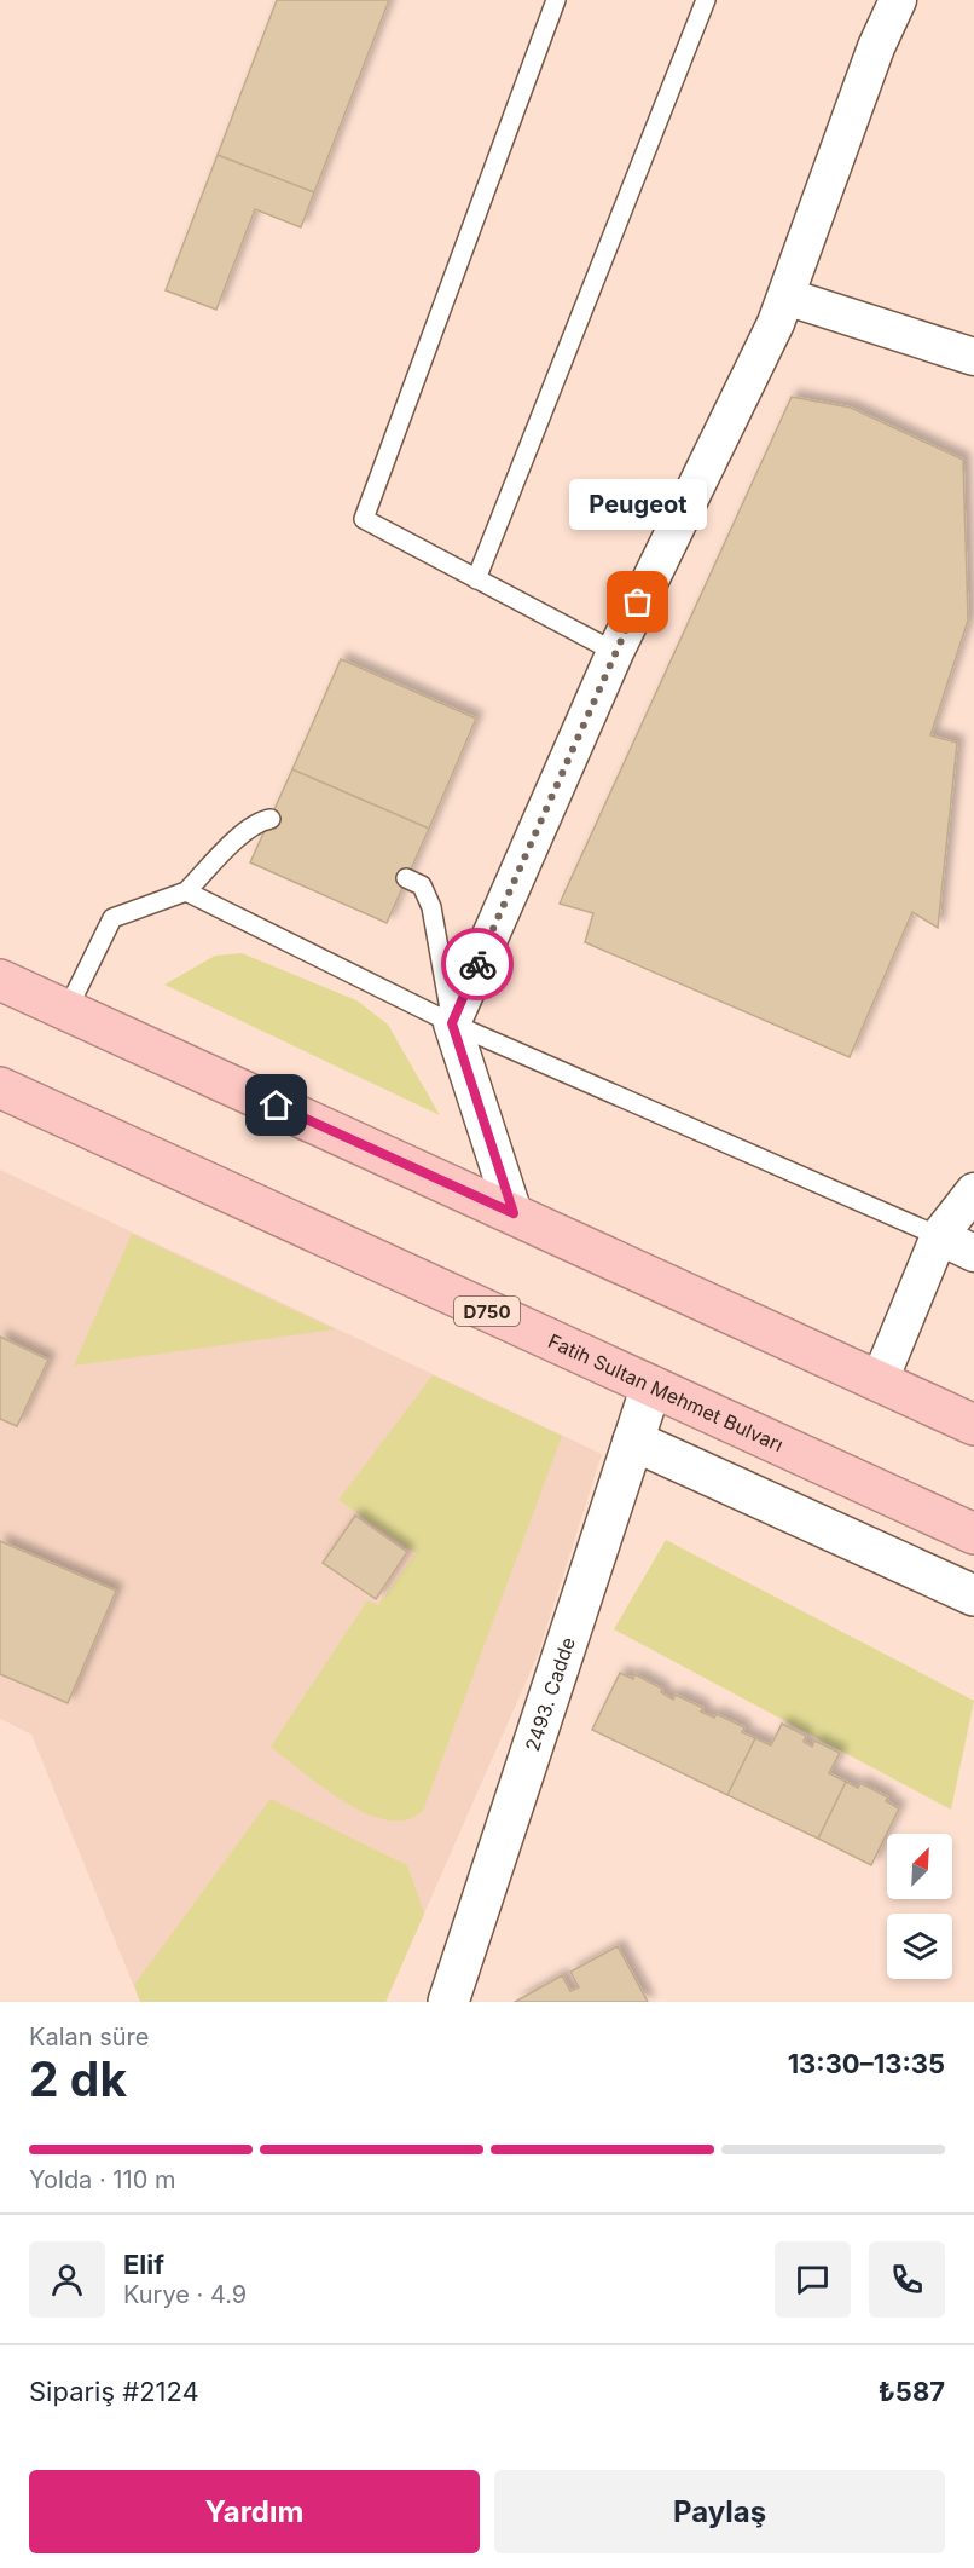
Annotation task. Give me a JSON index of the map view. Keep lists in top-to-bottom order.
{
  "streets": {
    "highway": ["D750", "Fatih Sultan Mehmet Bulvarı"],
    "street": ["2493. Cadde"]
  },
  "crossings": [
    ["Fatih Sultan Mehmet Bulvarı", "2493. Cadde"]
  ],
  "places": ["Peugeot"],
  "north": "top right",
  "page": {
    "bubble": "Peugeot",
    "heading": ["2 dk", "Kalan süre", "13:30–13:35"],
    "panel": [
      "Elif",
      "Kurye · 4.9",
      "Sipariş #2124",
      "₺587"
    ],
    "bar": "Yolda · 110 m",
    "buttons": ["Yardım", "Paylaş"]
  }
}
